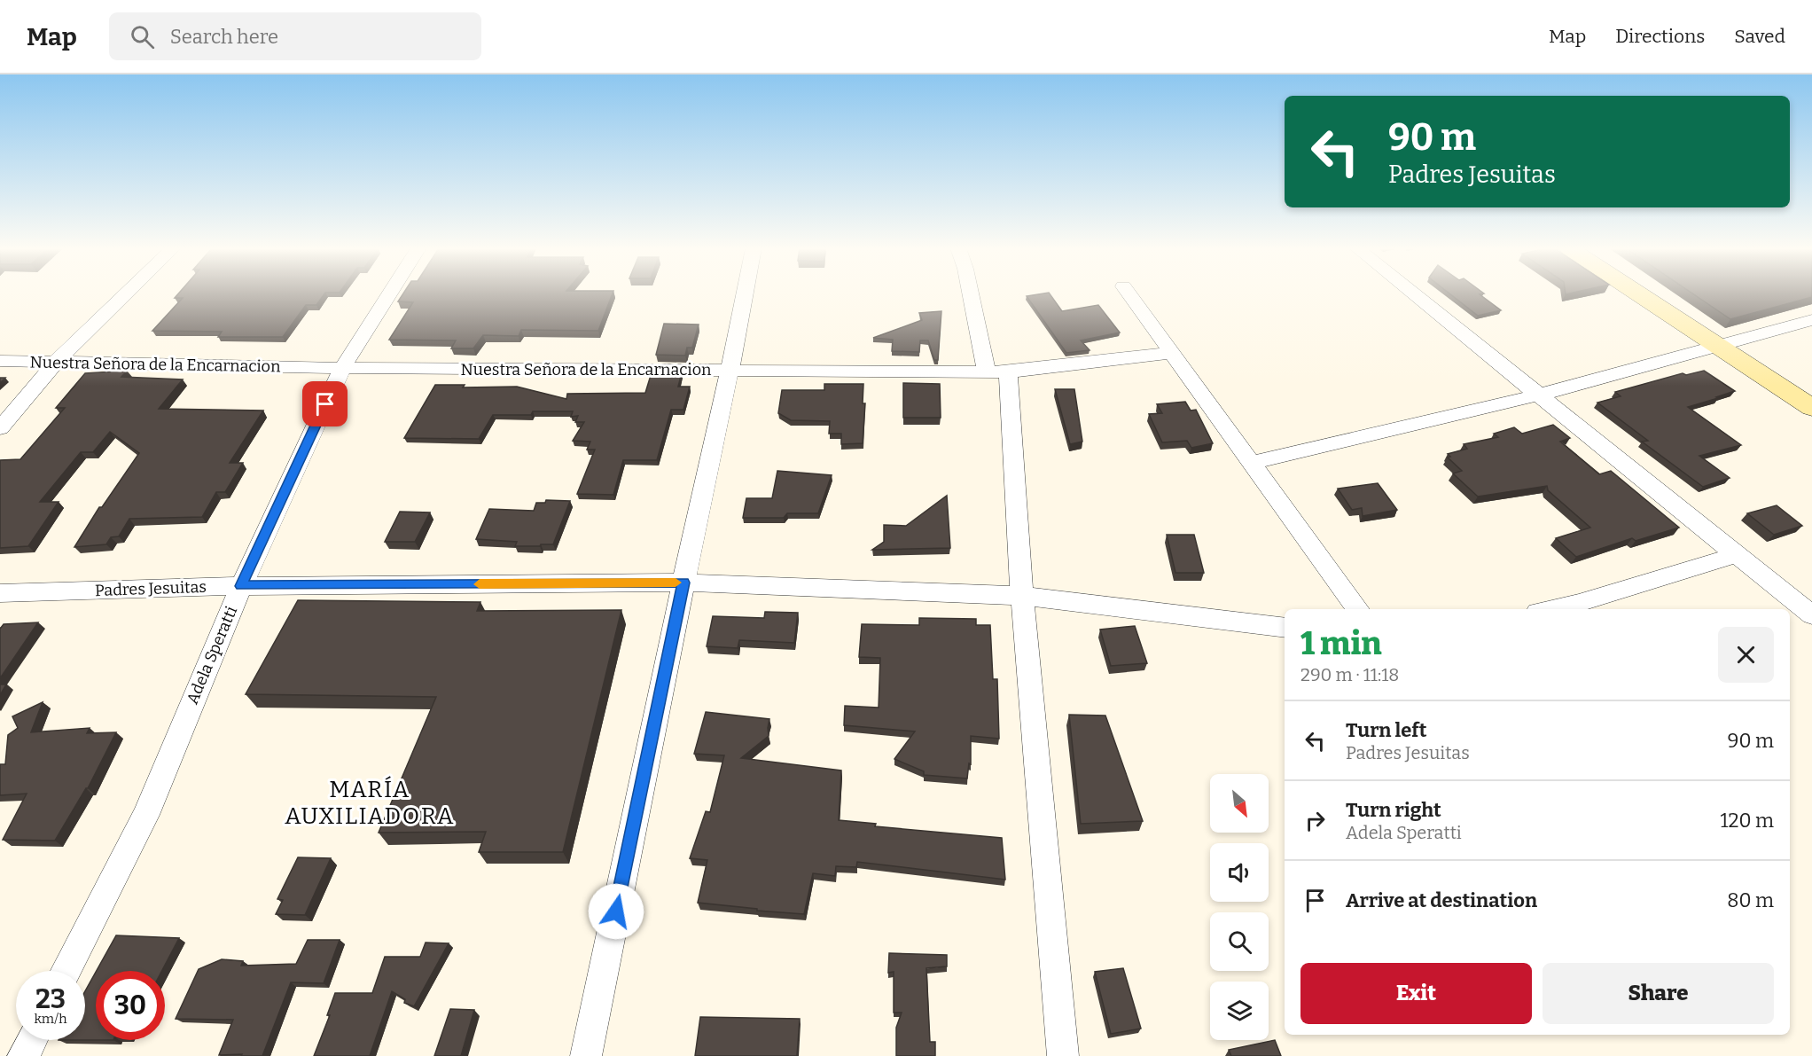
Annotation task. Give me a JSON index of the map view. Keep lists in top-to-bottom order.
{
  "streets": {
    "street": ["Nuestra Señora de la Encarnacion", "Padres Jesuitas", "Adela Speratti"]
  },
  "crossings": [
    ["Nuestra Señora de la Encarnacion", "Adela Speratti"],
    ["Padres Jesuitas", "Adela Speratti"]
  ],
  "districts": ["MARÍA AUXILIADORA"],
  "north": "bottom right",
  "page": {
    "header": "Map",
    "search": "Search here",
    "nav": ["Map", "Directions", "Saved"],
    "turn": ["90 m", "Padres Jesuitas"],
    "heading": ["1 min", "290 m · 11:18"],
    "list": [
      {
        "name": "Turn left",
        "note": "Padres Jesuitas",
        "value": "90 m"
      },
      {
        "name": "Turn right",
        "note": "Adela Speratti",
        "value": "120 m"
      },
      {
        "name": "Arrive at destination",
        "value": "80 m"
      }
    ],
    "buttons": ["Exit", "Share"],
    "speed": "23 km/h",
    "limit": "30"
  }
}
